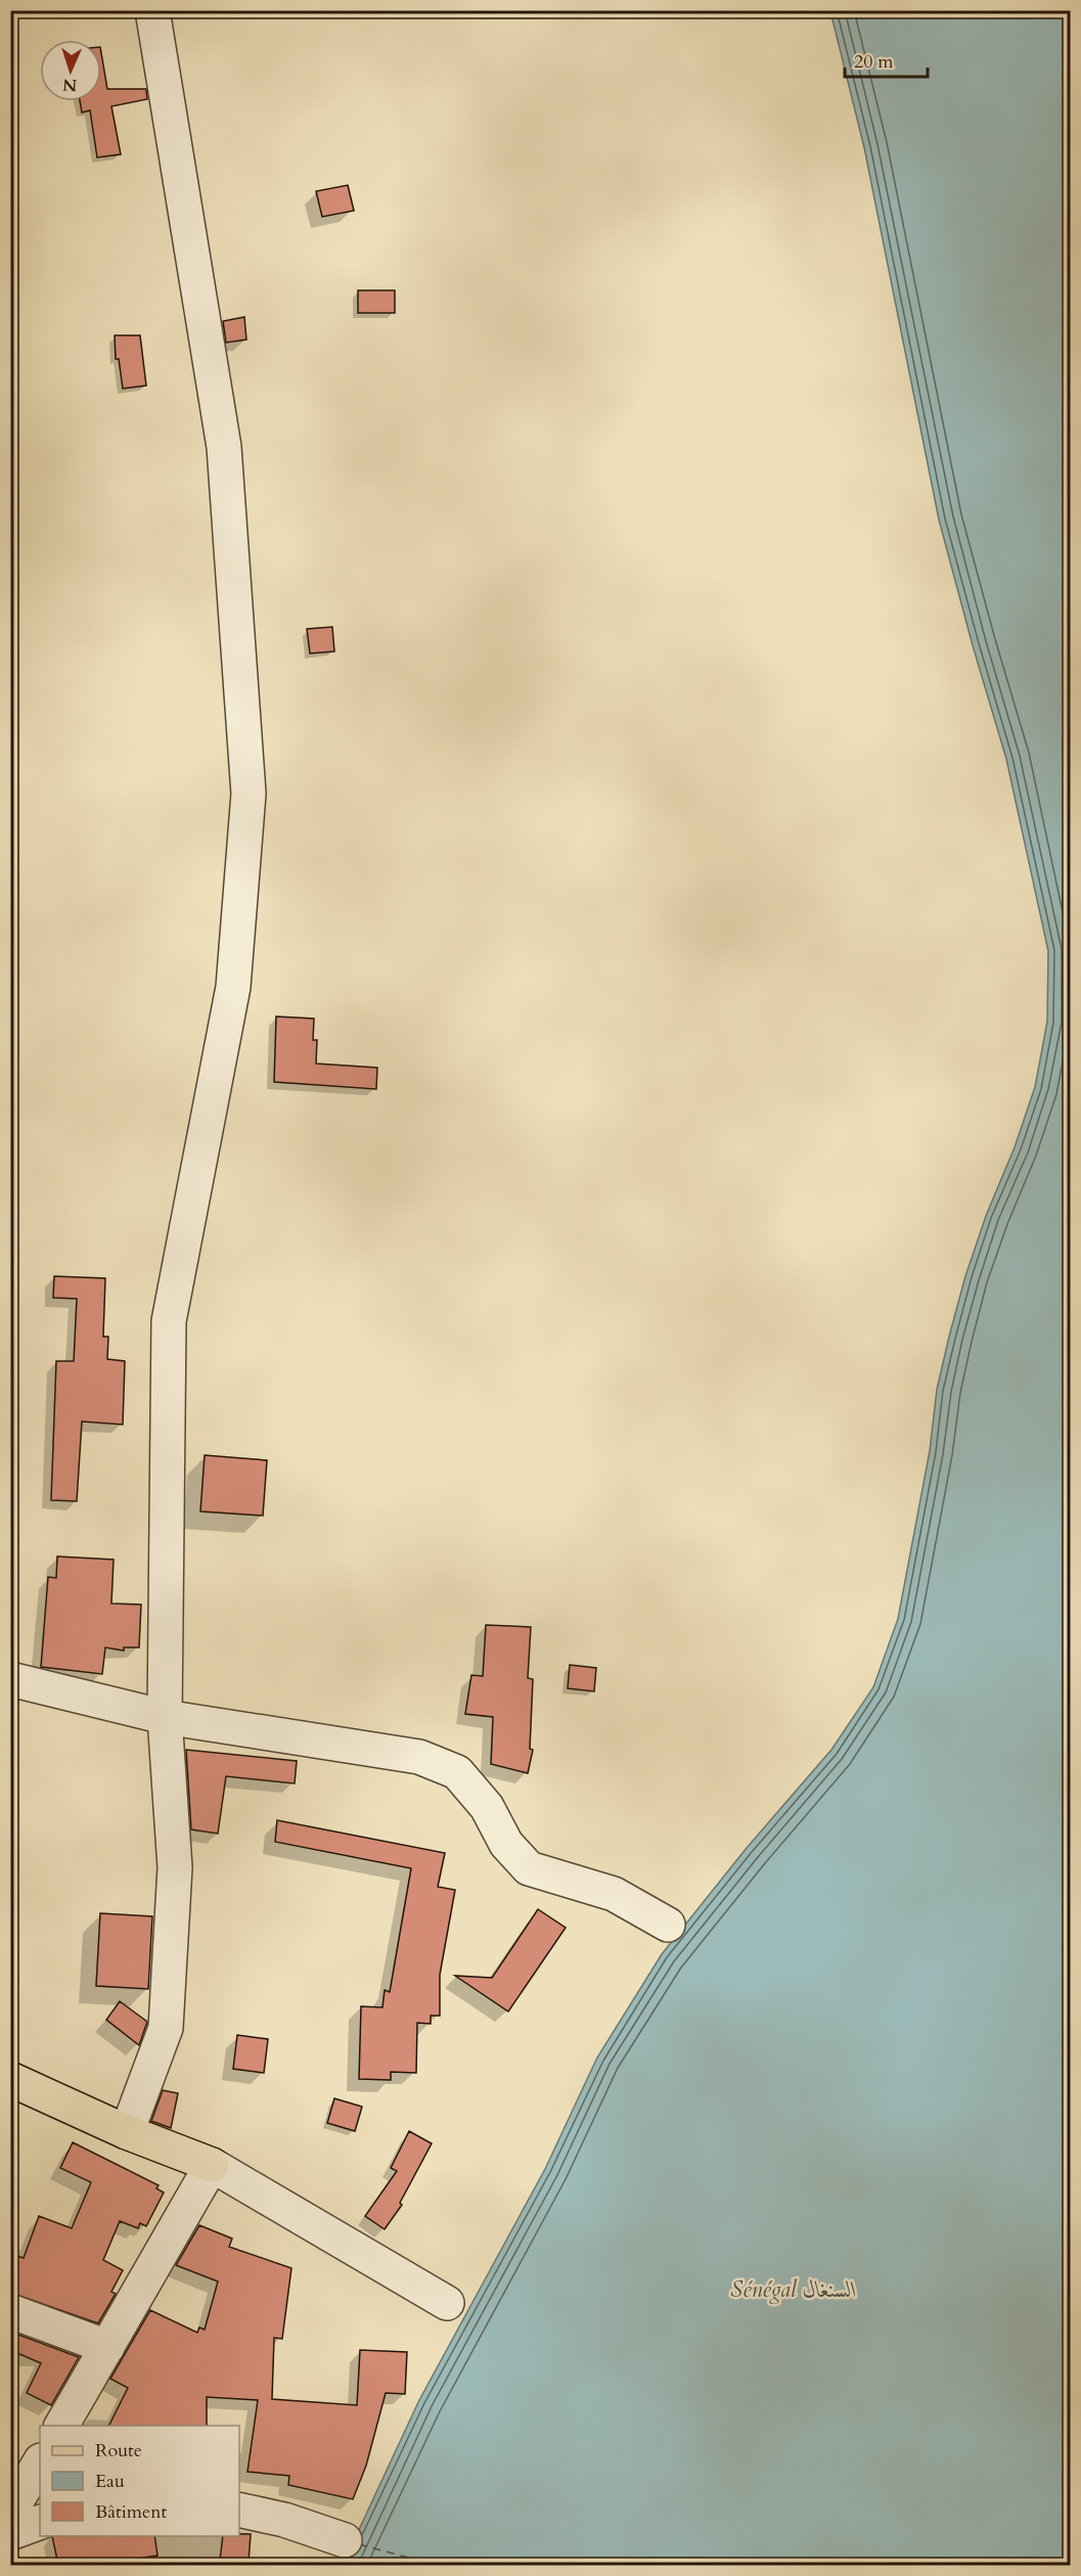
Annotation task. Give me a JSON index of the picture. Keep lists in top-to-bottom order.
{
  "water": ["Sénégal السنغال"],
  "legend": ["Route", "Eau", "Bâtiment"],
  "scale_bar": "20 m",
  "north": "bottom"
}
